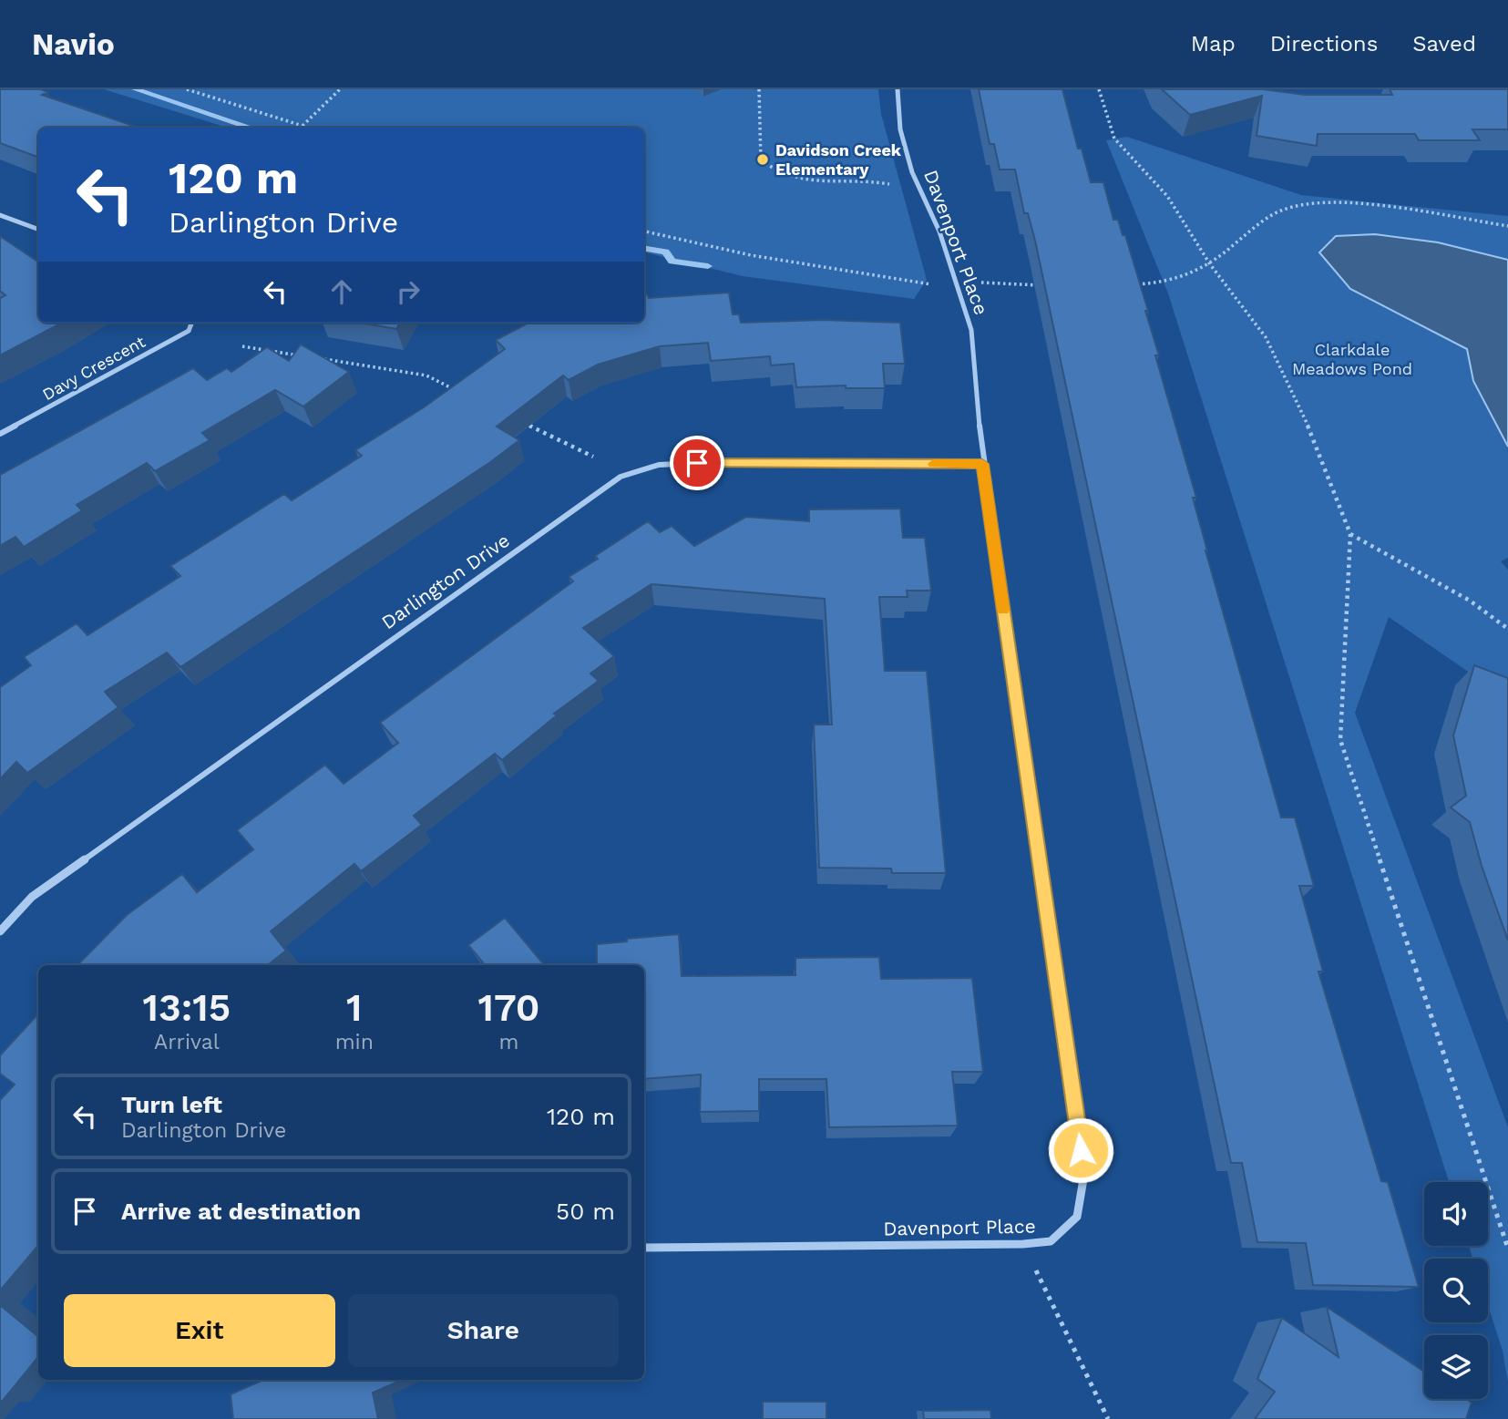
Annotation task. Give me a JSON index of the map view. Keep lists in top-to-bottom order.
{
  "streets": {
    "street": ["Davenport Place", "Davy Crescent", "Darlington Drive"]
  },
  "crossings": [
    ["Davenport Place", "Darlington Drive"]
  ],
  "parks": ["Clarkdale Meadows Pond"],
  "places": ["Davidson Creek Elementary"],
  "page": {
    "header": "Navio",
    "nav": ["Map", "Directions", "Saved"],
    "turn": ["120 m", "Darlington Drive"],
    "eta": [
      "13:15",
      "Arrival",
      "1",
      "min",
      "170",
      "m"
    ],
    "list": [
      {
        "name": "Turn left",
        "note": "Darlington Drive",
        "value": "120 m"
      },
      {
        "name": "Arrive at destination",
        "value": "50 m"
      }
    ],
    "buttons": ["Exit", "Share"]
  }
}
